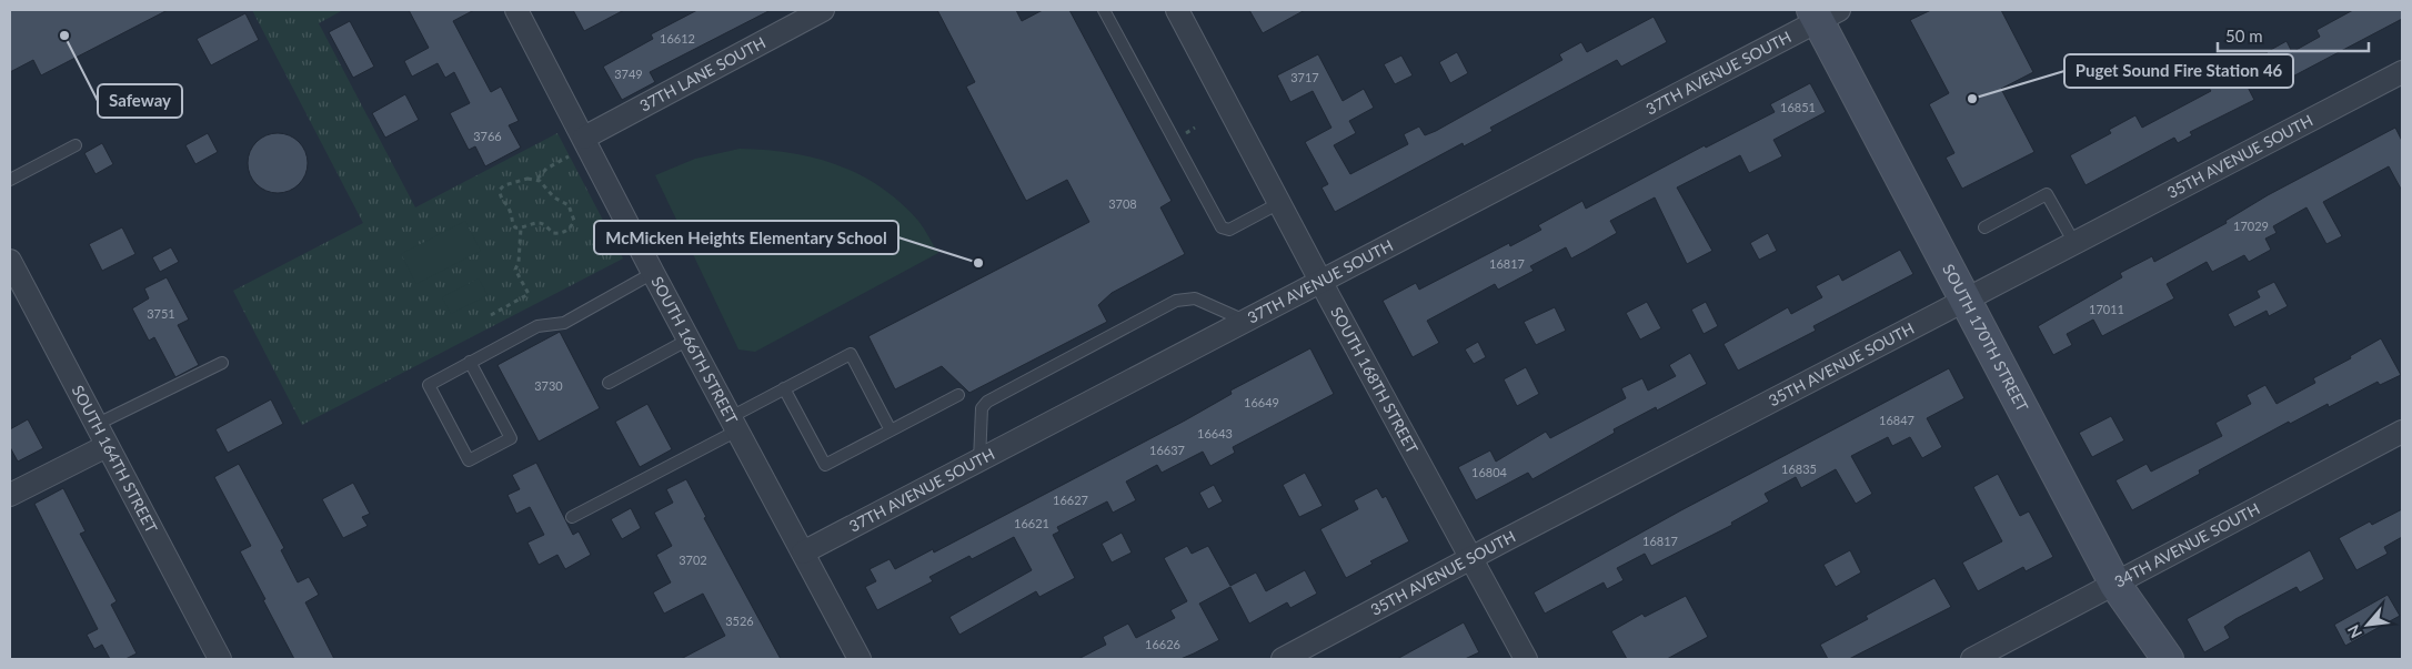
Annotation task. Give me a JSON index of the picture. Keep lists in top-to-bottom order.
{
  "streets": {
    "street": [
      "37TH LANE SOUTH",
      "37TH AVENUE SOUTH",
      "35TH AVENUE SOUTH",
      "SOUTH 170TH STREET",
      "SOUTH 166TH STREET",
      "SOUTH 168TH STREET",
      "SOUTH 164TH STREET",
      "34TH AVENUE SOUTH"
    ]
  },
  "crossings": [
    ["37TH LANE SOUTH", "SOUTH 166TH STREET"],
    ["37TH AVENUE SOUTH", "SOUTH 170TH STREET"],
    ["37TH AVENUE SOUTH", "SOUTH 166TH STREET"],
    ["37TH AVENUE SOUTH", "SOUTH 168TH STREET"],
    ["35TH AVENUE SOUTH", "SOUTH 170TH STREET"],
    ["35TH AVENUE SOUTH", "SOUTH 168TH STREET"],
    ["SOUTH 170TH STREET", "34TH AVENUE SOUTH"]
  ],
  "places": ["Safeway", "Puget Sound Fire Station 46", "McMicken Heights Elementary School"],
  "house_numbers": [
    "16612",
    "3749",
    "3717",
    "16851",
    "3766",
    "3708",
    "17029",
    "16817",
    "17011",
    "3751",
    "3730",
    "16649",
    "16847",
    "16643",
    "16637",
    "16835",
    "16804",
    "16627",
    "16621",
    "16817",
    "3702",
    "3526",
    "16626"
  ],
  "scale_bar": "50 m",
  "north": "bottom left"
}
